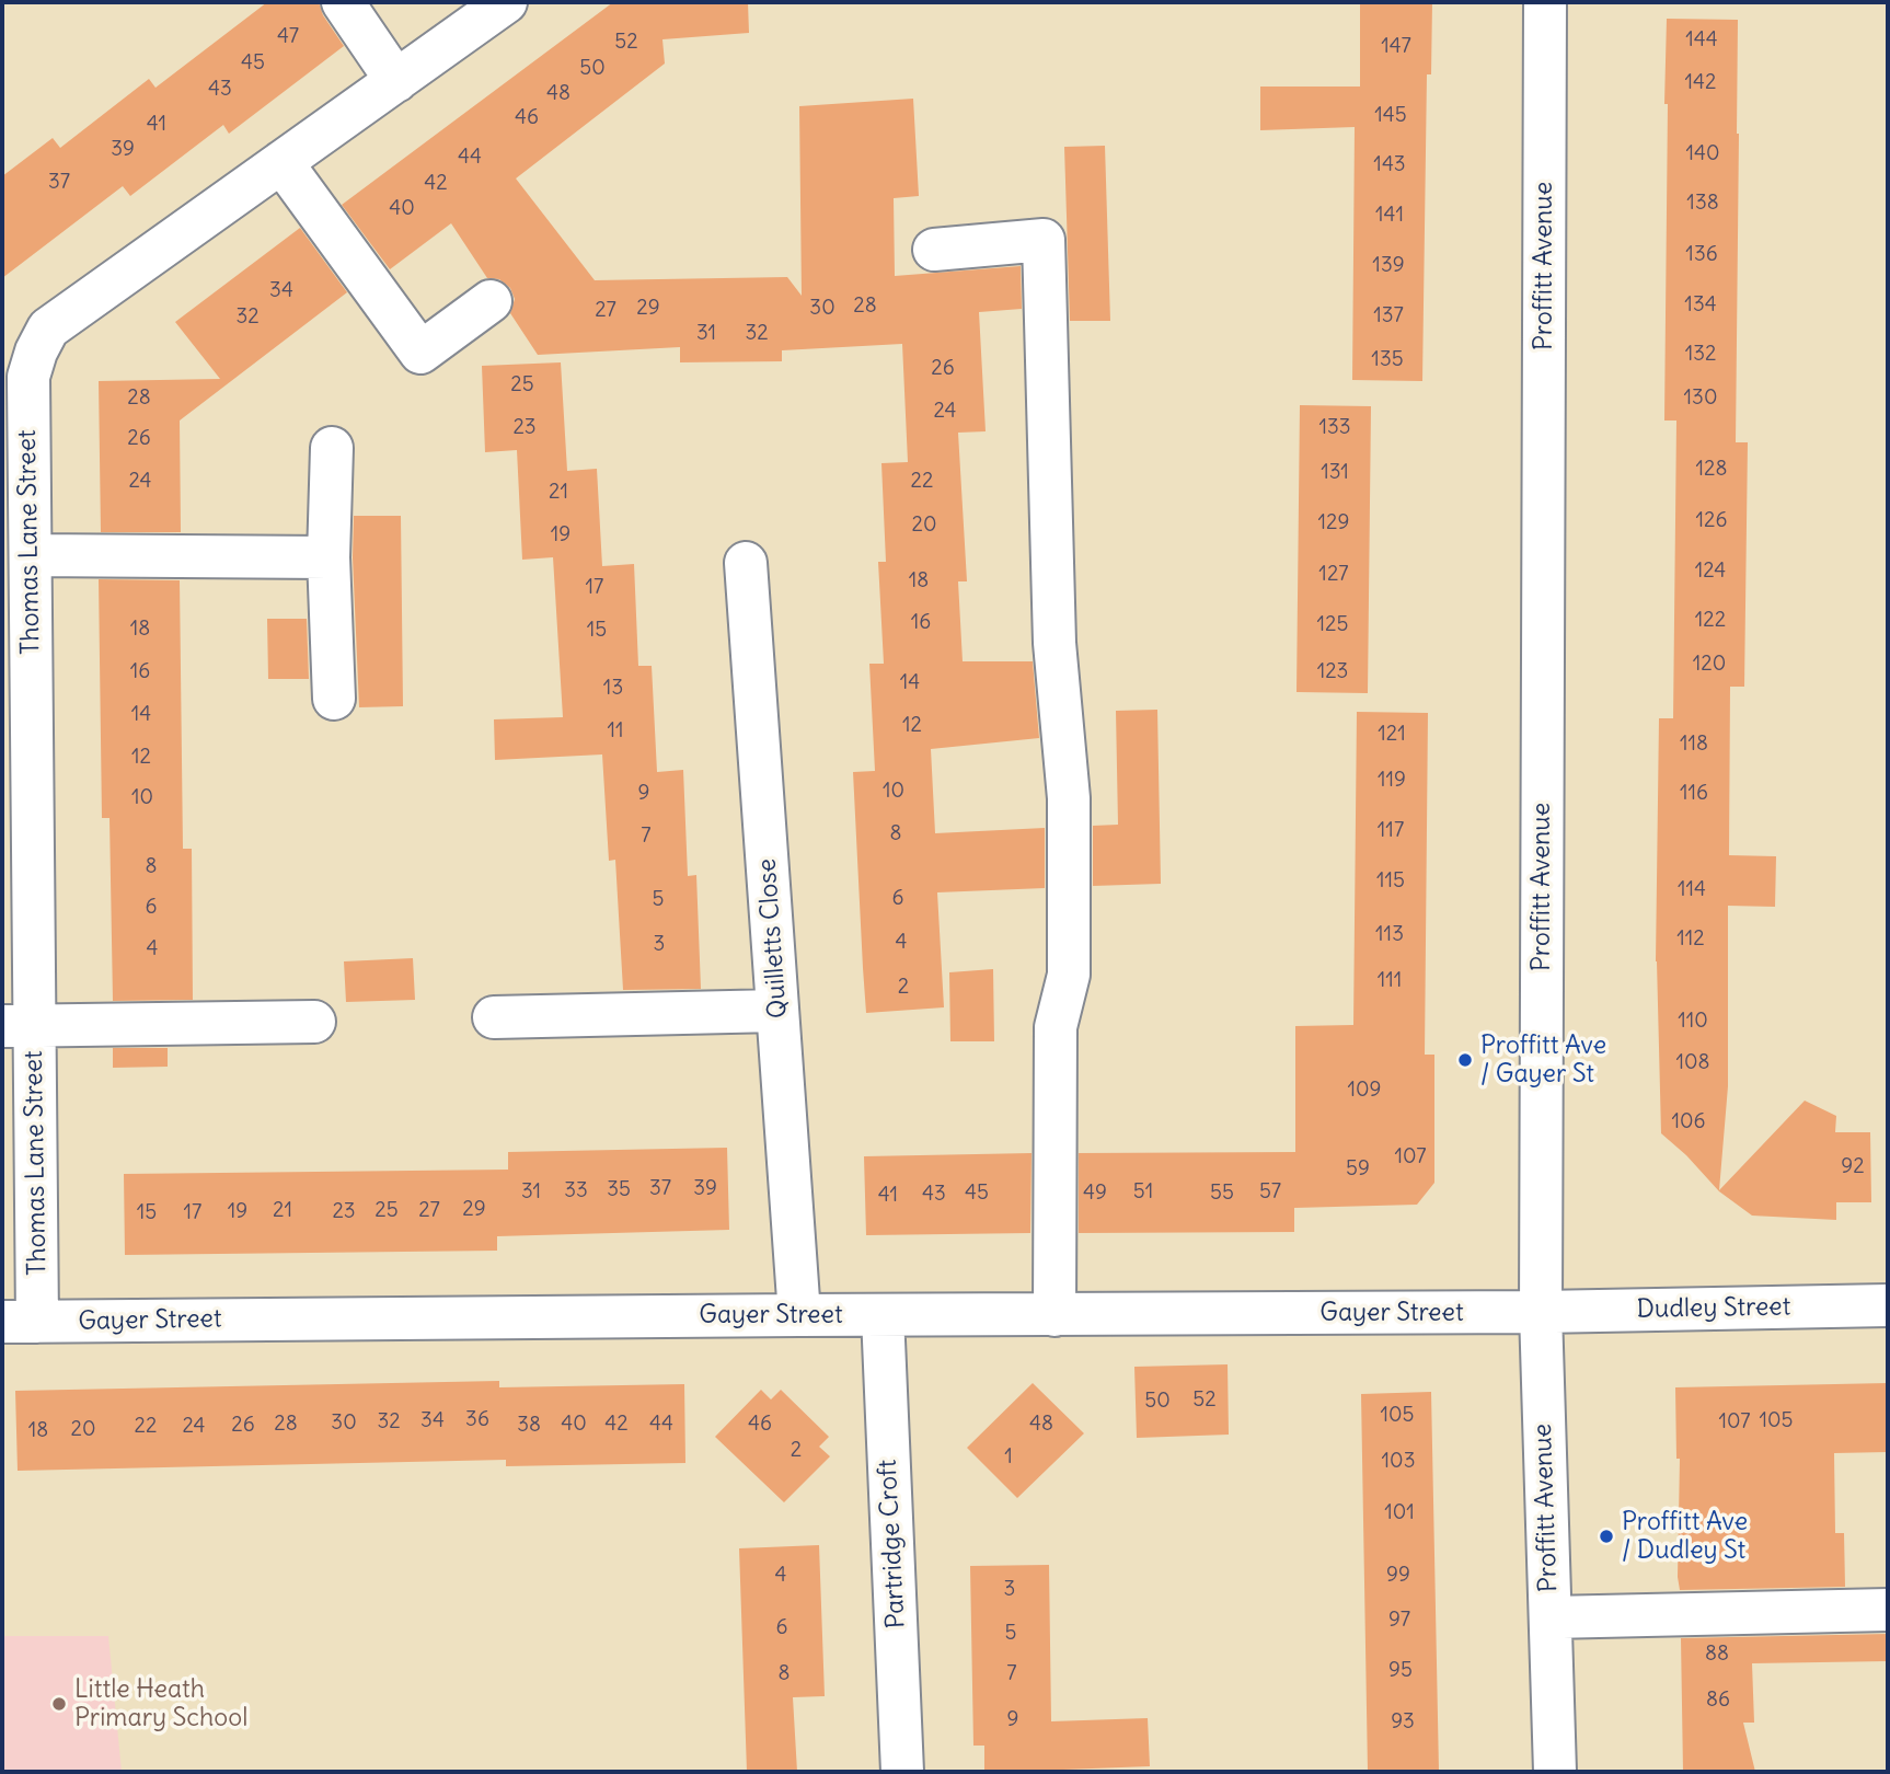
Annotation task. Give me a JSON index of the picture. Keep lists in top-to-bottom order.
{
  "streets": {
    "street": [
      "Proffitt Avenue",
      "Thomas Lane Street",
      "Quilletts Close",
      "Dudley Street",
      "Gayer Street",
      "Partridge Croft"
    ]
  },
  "crossings": [
    ["Proffitt Avenue", "Dudley Street"],
    ["Proffitt Avenue", "Gayer Street"],
    ["Thomas Lane Street", "Gayer Street"],
    ["Quilletts Close", "Gayer Street"],
    ["Dudley Street", "Gayer Street"],
    ["Gayer Street", "Partridge Croft"]
  ],
  "places": ["Proffitt Ave / Gayer St", "Proffitt Ave / Dudley St", "Little Heath Primary School"],
  "house_numbers": [
    "47",
    "144",
    "52",
    "147",
    "45",
    "50",
    "142",
    "43",
    "48",
    "145",
    "46",
    "41",
    "39",
    "140",
    "44",
    "143",
    "37",
    "42",
    "138",
    "40",
    "141",
    "136",
    "139",
    "34",
    "134",
    "28",
    "29",
    "30",
    "27",
    "137",
    "32",
    "31",
    "32",
    "132",
    "135",
    "26",
    "25",
    "28",
    "130",
    "24",
    "23",
    "133",
    "26",
    "128",
    "131",
    "24",
    "22",
    "21",
    "126",
    "129",
    "20",
    "19",
    "124",
    "127",
    "18",
    "17",
    "122",
    "16",
    "125",
    "18",
    "15",
    "120",
    "16",
    "123",
    "14",
    "13",
    "14",
    "12",
    "11",
    "121",
    "118",
    "12",
    "119",
    "10",
    "9",
    "116",
    "10",
    "117",
    "8",
    "7",
    "8",
    "115",
    "114",
    "6",
    "5",
    "6",
    "113",
    "112",
    "4",
    "3",
    "4",
    "111",
    "2",
    "110",
    "108",
    "109",
    "106",
    "107",
    "92",
    "59",
    "37",
    "39",
    "35",
    "33",
    "31",
    "51",
    "57",
    "45",
    "49",
    "55",
    "43",
    "41",
    "29",
    "21",
    "25",
    "27",
    "19",
    "23",
    "15",
    "17",
    "52",
    "50",
    "105",
    "36",
    "34",
    "105",
    "32",
    "107",
    "30",
    "28",
    "40",
    "42",
    "44",
    "46",
    "48",
    "26",
    "38",
    "22",
    "24",
    "20",
    "18",
    "2",
    "1",
    "103",
    "101",
    "4",
    "99",
    "3",
    "97",
    "6",
    "5",
    "88",
    "95",
    "8",
    "7",
    "86",
    "9",
    "93"
  ]
}
